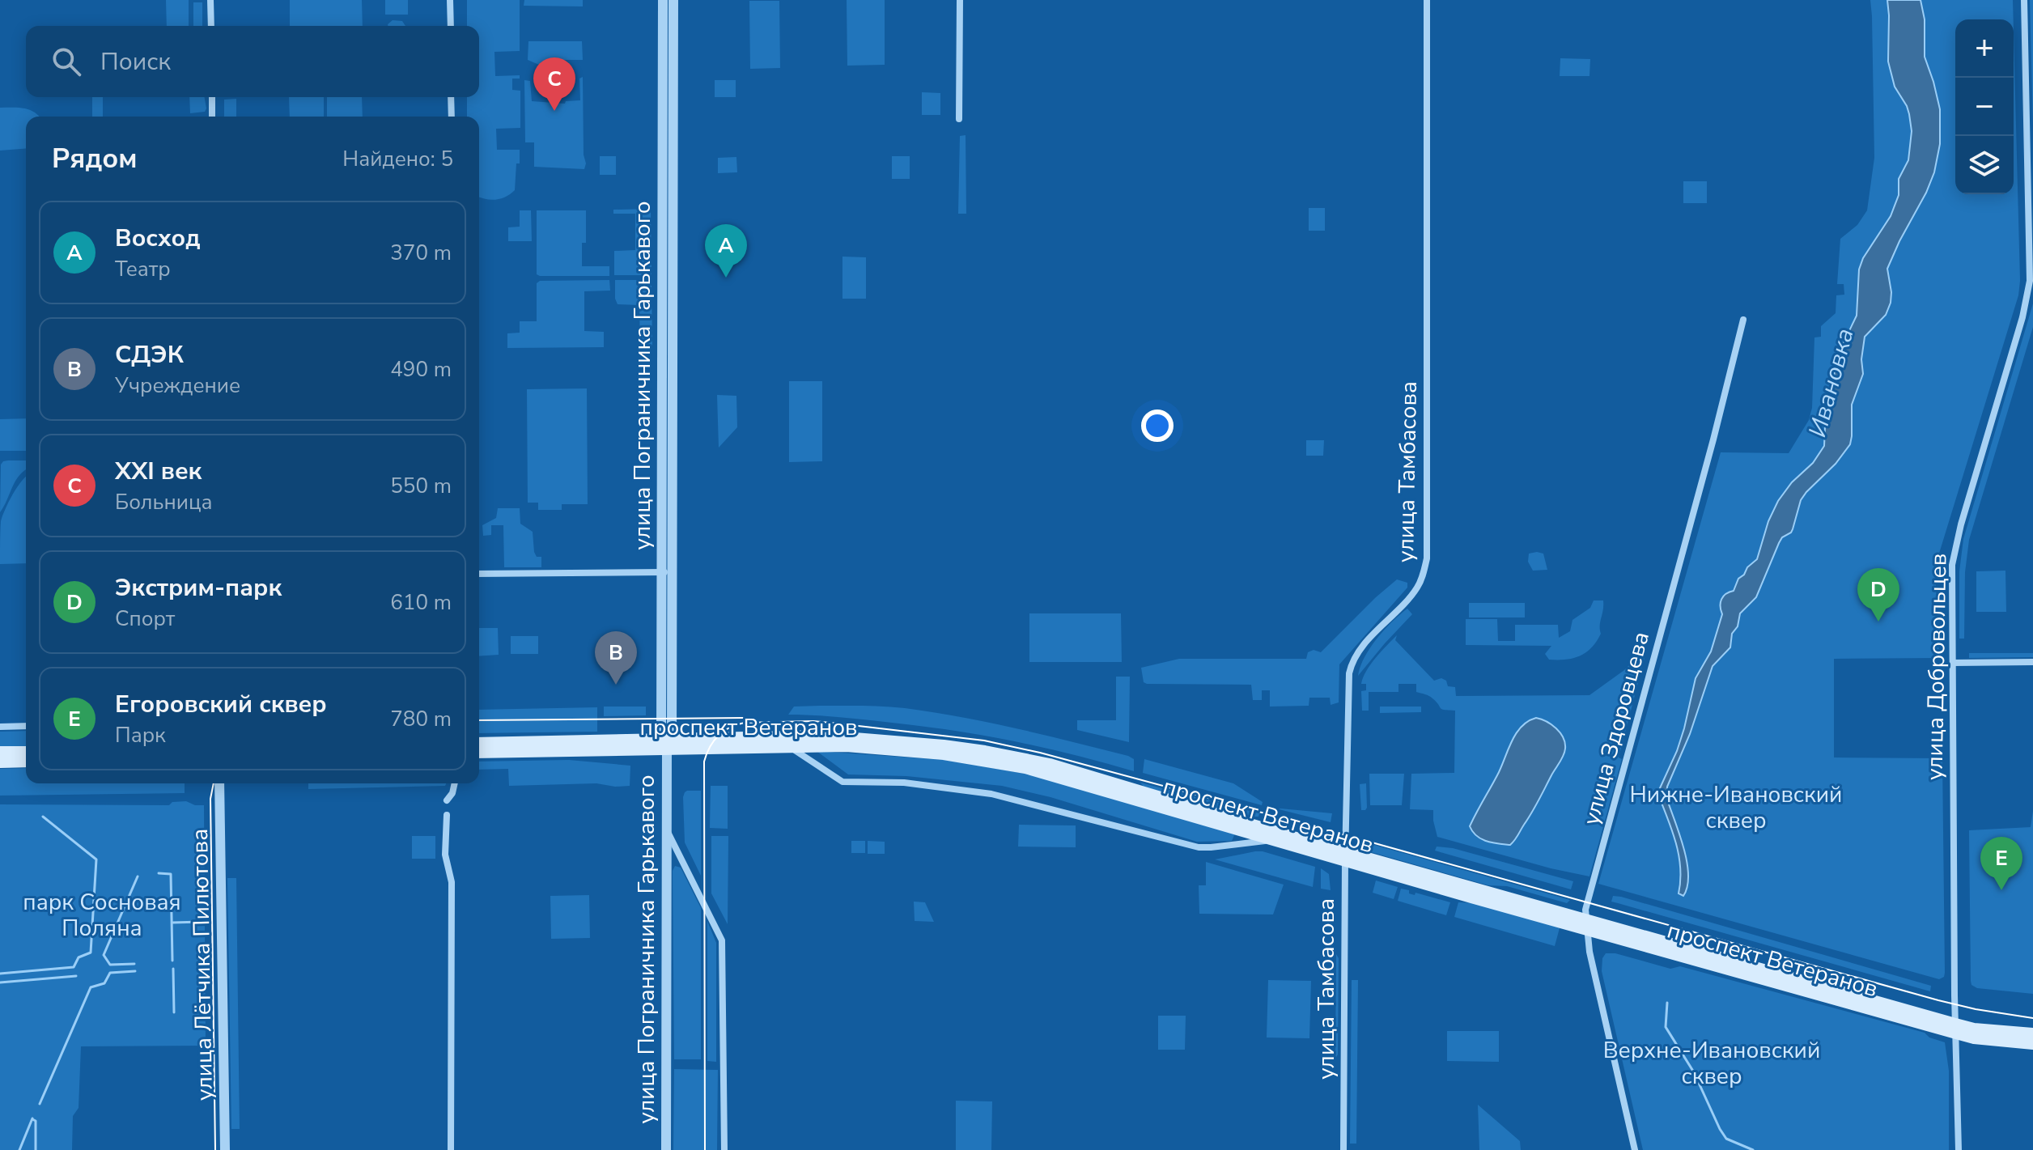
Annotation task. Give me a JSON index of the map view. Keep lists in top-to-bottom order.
{
  "streets": {
    "main road": ["проспект Ветеранов"],
    "street": [
      "улица Пограничника Гарькавого",
      "улица Тамбасова",
      "улица Добровольцев",
      "улица Здоровцева",
      "улица Лётчика Пилютова"
    ]
  },
  "crossings": [
    ["улица Пограничника Гарькавого", "проспект Ветеранов"],
    ["улица Тамбасова", "проспект Ветеранов"],
    ["улица Добровольцев", "проспект Ветеранов"],
    ["проспект Ветеранов", "улица Здоровцева"]
  ],
  "water": ["Ивановка"],
  "parks": ["Нижне-Ивановский сквер", "парк Сосновая Поляна", "Верхне-Ивановский сквер"],
  "page": {
    "map_buttons": ["+", "−"],
    "search": "Поиск",
    "pins": [
      "C",
      "A",
      "D",
      "B",
      "E"
    ],
    "heading": ["Рядом", "Найдено: 5"],
    "list": [
      {
        "mark": "A",
        "name": "Восход",
        "note": "Театр",
        "value": "370 m"
      },
      {
        "mark": "B",
        "name": "СДЭК",
        "note": "Учреждение",
        "value": "490 m"
      },
      {
        "mark": "C",
        "name": "XXI век",
        "note": "Больница",
        "value": "550 m"
      },
      {
        "mark": "D",
        "name": "Экстрим-парк",
        "note": "Спорт",
        "value": "610 m"
      },
      {
        "mark": "E",
        "name": "Егоровский сквер",
        "note": "Парк",
        "value": "780 m"
      }
    ]
  }
}
